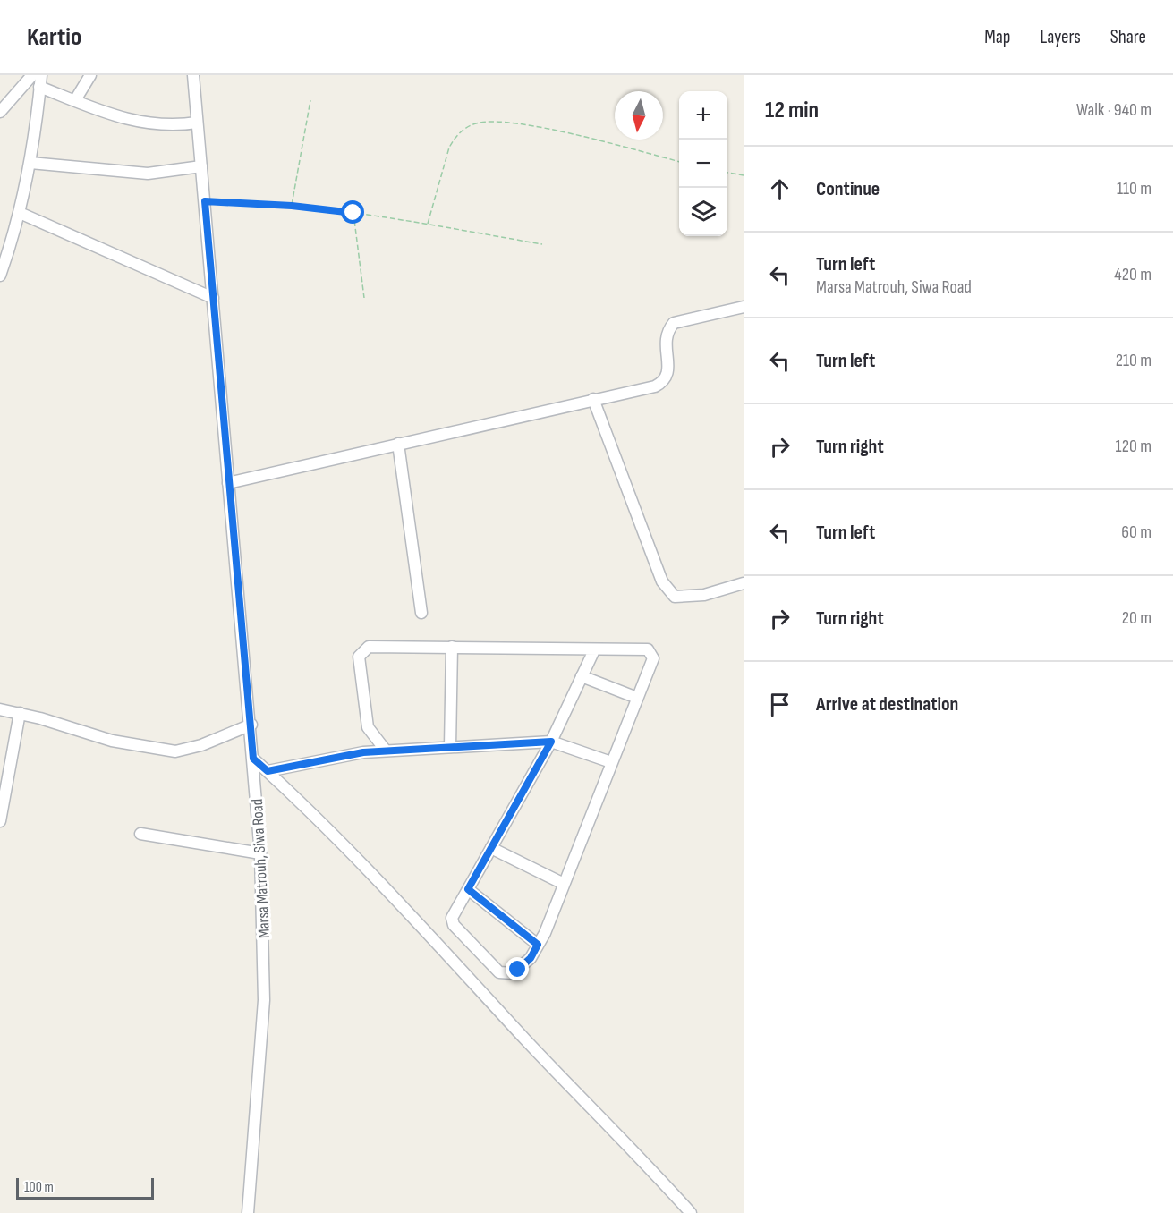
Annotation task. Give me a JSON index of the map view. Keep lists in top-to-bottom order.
{
  "streets": {
    "street": ["Marsa Matrouh, Siwa Road"]
  },
  "scale_bar": "100 m",
  "north": "bottom",
  "page": {
    "header": "Kartio",
    "nav": ["Map", "Layers", "Share"],
    "heading": ["12 min", "Walk · 940 m"],
    "map_buttons": ["+", "−"],
    "list": [
      ["Continue", "110 m"],
      ["Turn left", "Marsa Matrouh, Siwa Road", "420 m"],
      ["Turn left", "210 m"],
      ["Turn right", "120 m"],
      ["Turn left", "60 m"],
      ["Turn right", "20 m"],
      "Arrive at destination"
    ],
    "scale": "100 m"
  }
}
